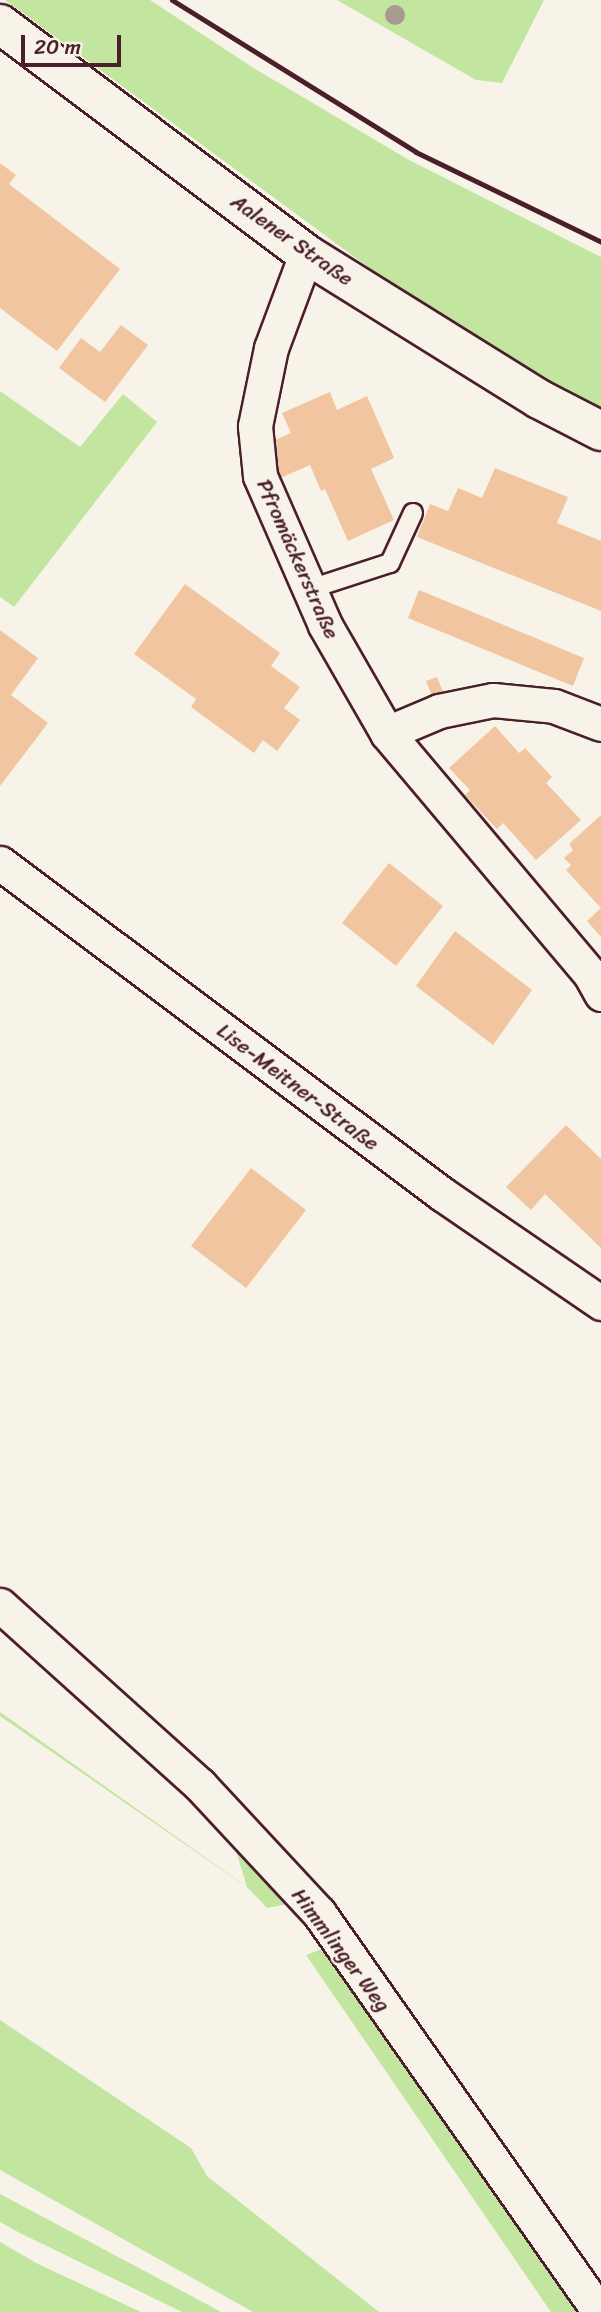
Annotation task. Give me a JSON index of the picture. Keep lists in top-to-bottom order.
{
  "streets": {
    "street": [
      "Aalener Straße",
      "Pfromäckerstraße",
      "Lise-Meitner-Straße",
      "Himmlinger Weg"
    ]
  },
  "crossings": [
    ["Aalener Straße", "Pfromäckerstraße"]
  ],
  "scale_bar": "20 m"
}
